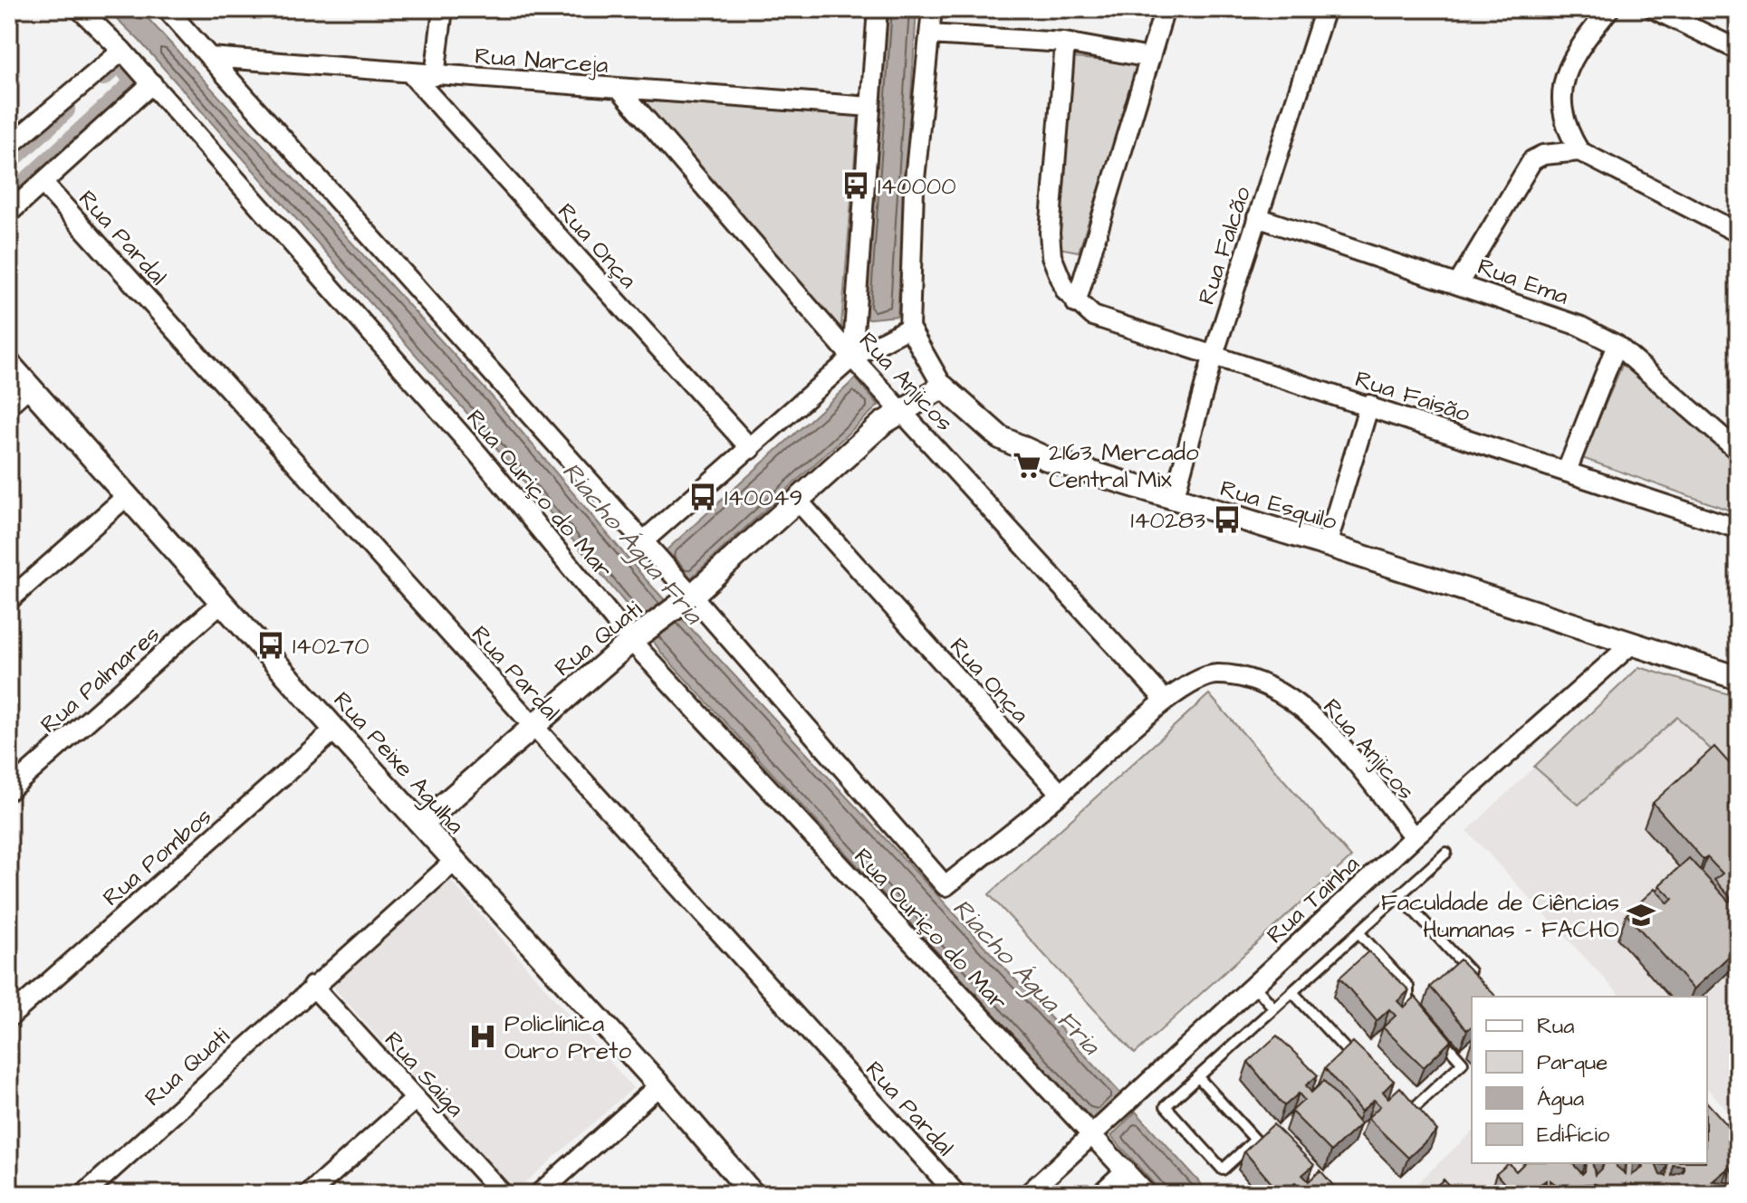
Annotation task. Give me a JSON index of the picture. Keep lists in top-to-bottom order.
{
  "streets": {
    "street": [
      "Rua Narceja",
      "Rua Pardal",
      "Rua Onça",
      "Rua Falcão",
      "Rua Ema",
      "Rua Anjicos",
      "Rua Faisão",
      "Rua Ouriço do Mar",
      "Rua Esquilo",
      "Rua Quati",
      "Rua Palmares",
      "Rua Peixe Agulha",
      "Rua Pombos",
      "Rua Tainha",
      "Rua Saiga"
    ]
  },
  "crossings": [
    ["Rua Narceja", "Rua Onça"],
    ["Rua Narceja", "Rua Anjicos"],
    ["Rua Narceja", "Rua Ouriço do Mar"],
    ["Rua Pardal", "Rua Quati"],
    ["Rua Onça", "Rua Anjicos"],
    ["Rua Onça", "Rua Quati"],
    ["Rua Falcão", "Rua Ema"],
    ["Rua Falcão", "Rua Faisão"],
    ["Rua Falcão", "Rua Esquilo"],
    ["Rua Anjicos", "Rua Ouriço do Mar"],
    ["Rua Anjicos", "Rua Quati"],
    ["Rua Anjicos", "Rua Tainha"],
    ["Rua Ouriço do Mar", "Rua Quati"],
    ["Rua Ouriço do Mar", "Rua Tainha"],
    ["Rua Esquilo", "Rua Quati"],
    ["Rua Esquilo", "Rua Tainha"],
    ["Rua Quati", "Rua Peixe Agulha"],
    ["Rua Quati", "Rua Saiga"],
    ["Rua Palmares", "Rua Peixe Agulha"],
    ["Rua Peixe Agulha", "Rua Pombos"]
  ],
  "water": ["Riacho Água Fria"],
  "places": {
    "bus stop": [
      "140000",
      "140049",
      "140283",
      "140270"
    ],
    "supermarket": ["2163 Mercado Central Mix"],
    "school or university": ["Faculdade de Ciências Humanas - FACHO"],
    "hospital": ["Policlínica Ouro Preto"]
  },
  "legend": [
    "Rua",
    "Parque",
    "Água",
    "Edifício"
  ]
}
